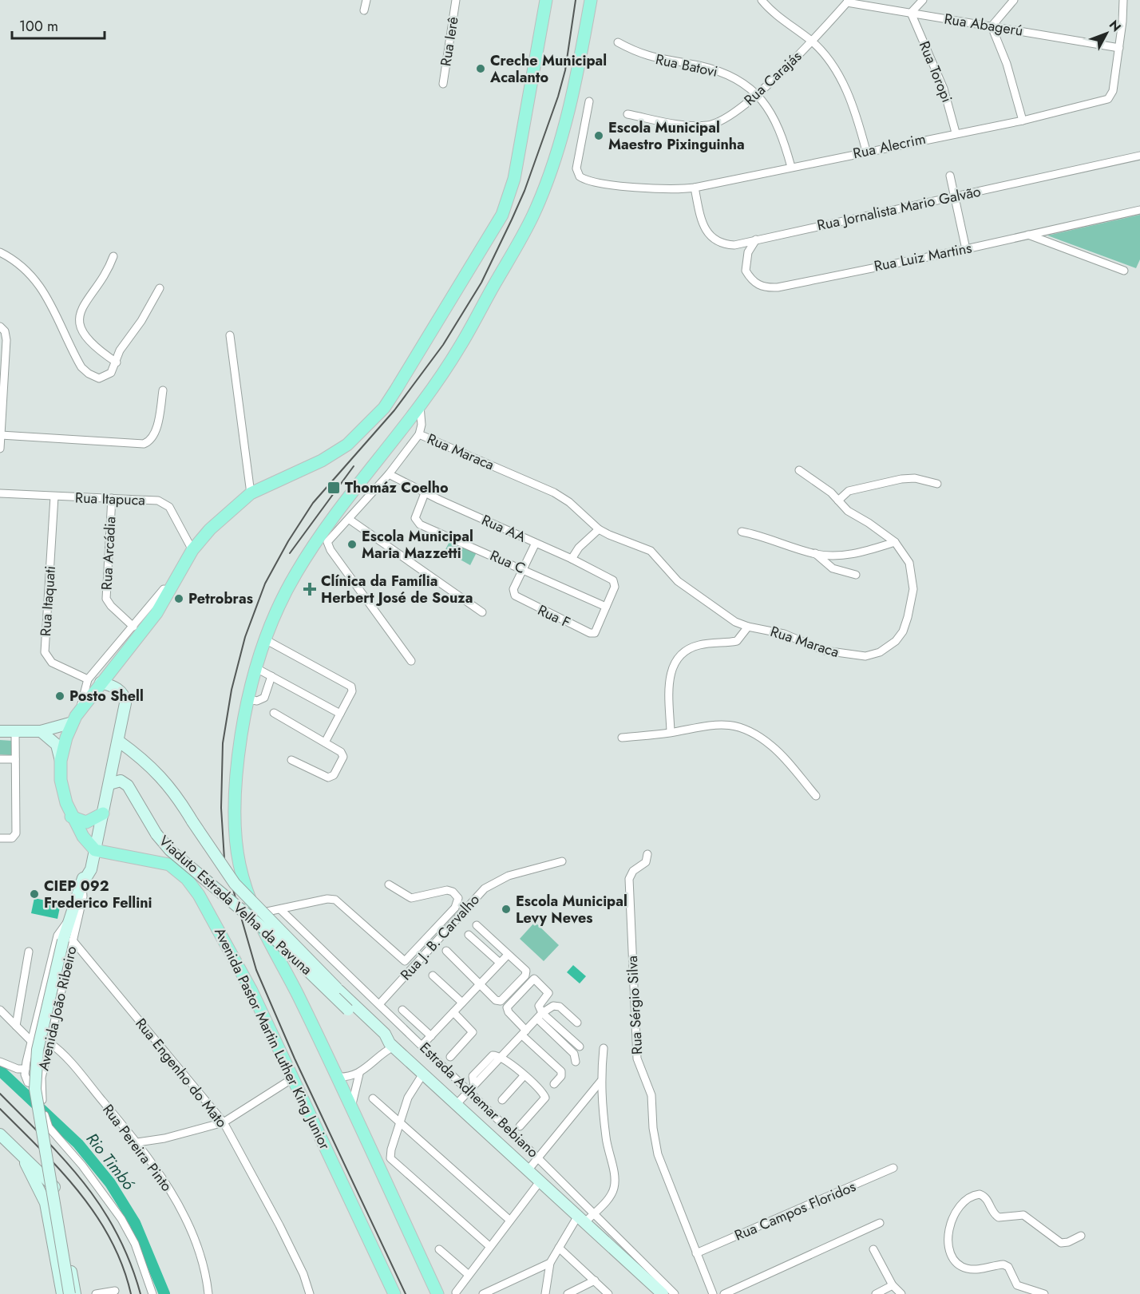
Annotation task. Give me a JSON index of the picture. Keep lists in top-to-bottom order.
{
  "streets": {
    "main road": [
      "Viaduto Estrada Velha da Pavuna",
      "Avenida João Ribeiro",
      "Avenida Pastor Martin Luther King Junior",
      "Estrada Adhemar Bebiano"
    ],
    "street": [
      "Rua Abagerú",
      "Rua Ierê",
      "Rua Batovi",
      "Rua Toropi",
      "Rua Carajás",
      "Rua Alecrim",
      "Rua Jornalista Mario Galvão",
      "Rua Luiz Martins",
      "Rua Maraca",
      "Rua Itapuca",
      "Rua AA",
      "Rua Arcádia",
      "Rua C",
      "Rua Itaquati",
      "Rua F",
      "Rua J. B. Carvalho",
      "Rua Sérgio Silva",
      "Rua Engenho do Mato",
      "Rua Pereira Pinto",
      "Rua Campos Floridos"
    ]
  },
  "crossings": [
    ["Rua Abagerú", "Rua Toropi"],
    ["Rua Abagerú", "Rua Carajás"],
    ["Rua Abagerú", "Rua Alecrim"],
    ["Rua Batovi", "Rua Carajás"],
    ["Rua Batovi", "Rua Alecrim"],
    ["Rua Toropi", "Rua Alecrim"],
    ["Rua Alecrim", "Rua Jornalista Mario Galvão"],
    ["Rua Jornalista Mario Galvão", "Rua Luiz Martins"],
    ["Rua Itapuca", "Rua Arcádia"],
    ["Rua Itapuca", "Rua Itaquati"],
    ["Rua AA", "Rua C"],
    ["Rua AA", "Rua F"],
    ["Rua C", "Rua F"],
    ["Viaduto Estrada Velha da Pavuna", "Avenida João Ribeiro"],
    ["Viaduto Estrada Velha da Pavuna", "Estrada Adhemar Bebiano"],
    ["Rua J. B. Carvalho", "Estrada Adhemar Bebiano"],
    ["Rua Sérgio Silva", "Rua Campos Floridos"],
    ["Avenida João Ribeiro", "Avenida Pastor Martin Luther King Junior"],
    ["Avenida João Ribeiro", "Rua Engenho do Mato"],
    ["Avenida João Ribeiro", "Rua Pereira Pinto"]
  ],
  "water": ["Rio Timbó"],
  "places": {
    "other": [
      "Creche Municipal Acalanto",
      "Escola Municipal Maestro Pixinguinha",
      "Escola Municipal Maria Mazzetti",
      "Petrobras",
      "Posto Shell",
      "CIEP 092 Frederico Fellini",
      "Escola Municipal Levy Neves"
    ],
    "transit": ["Thomáz Coelho"],
    "health": ["Clínica da Família Herbert José de Souza"]
  },
  "scale_bar": "100 m",
  "north": "top right"
}
